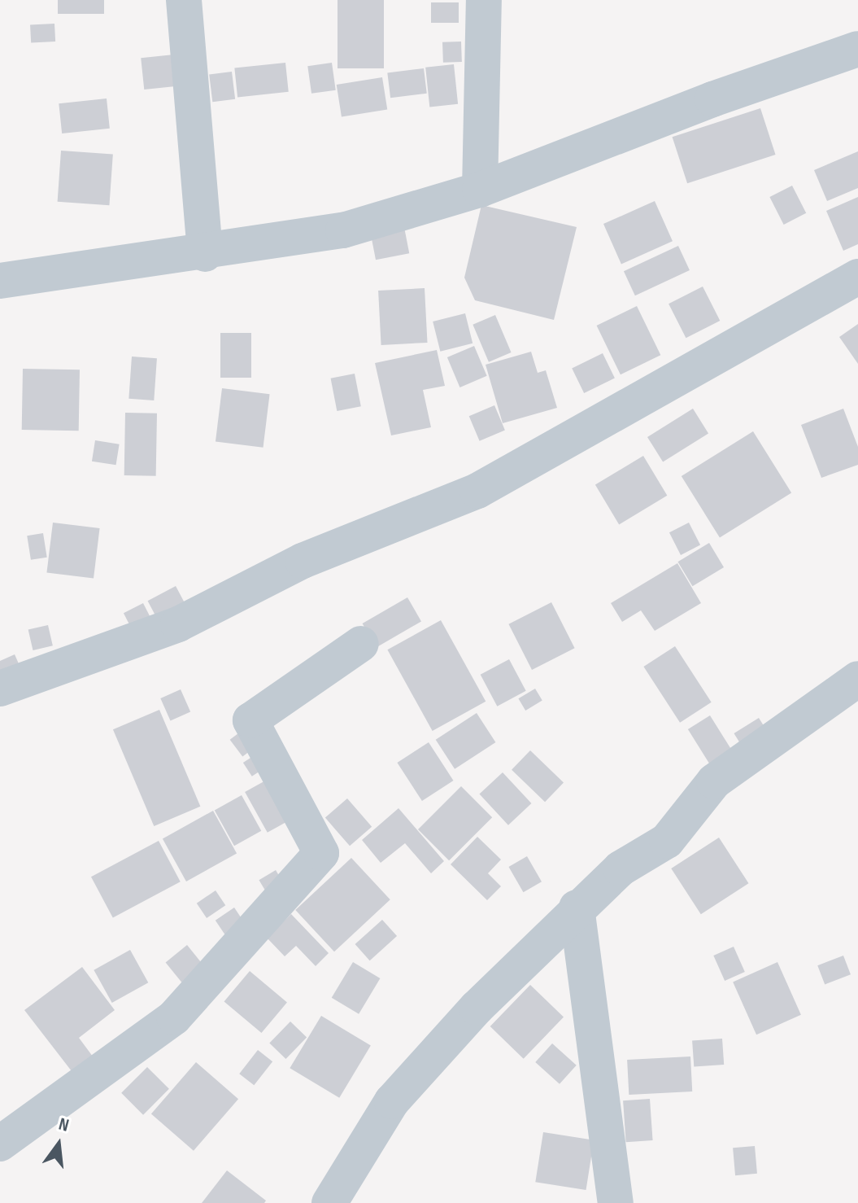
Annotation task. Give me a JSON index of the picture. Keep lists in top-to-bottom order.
{
  "north": "top"
}
